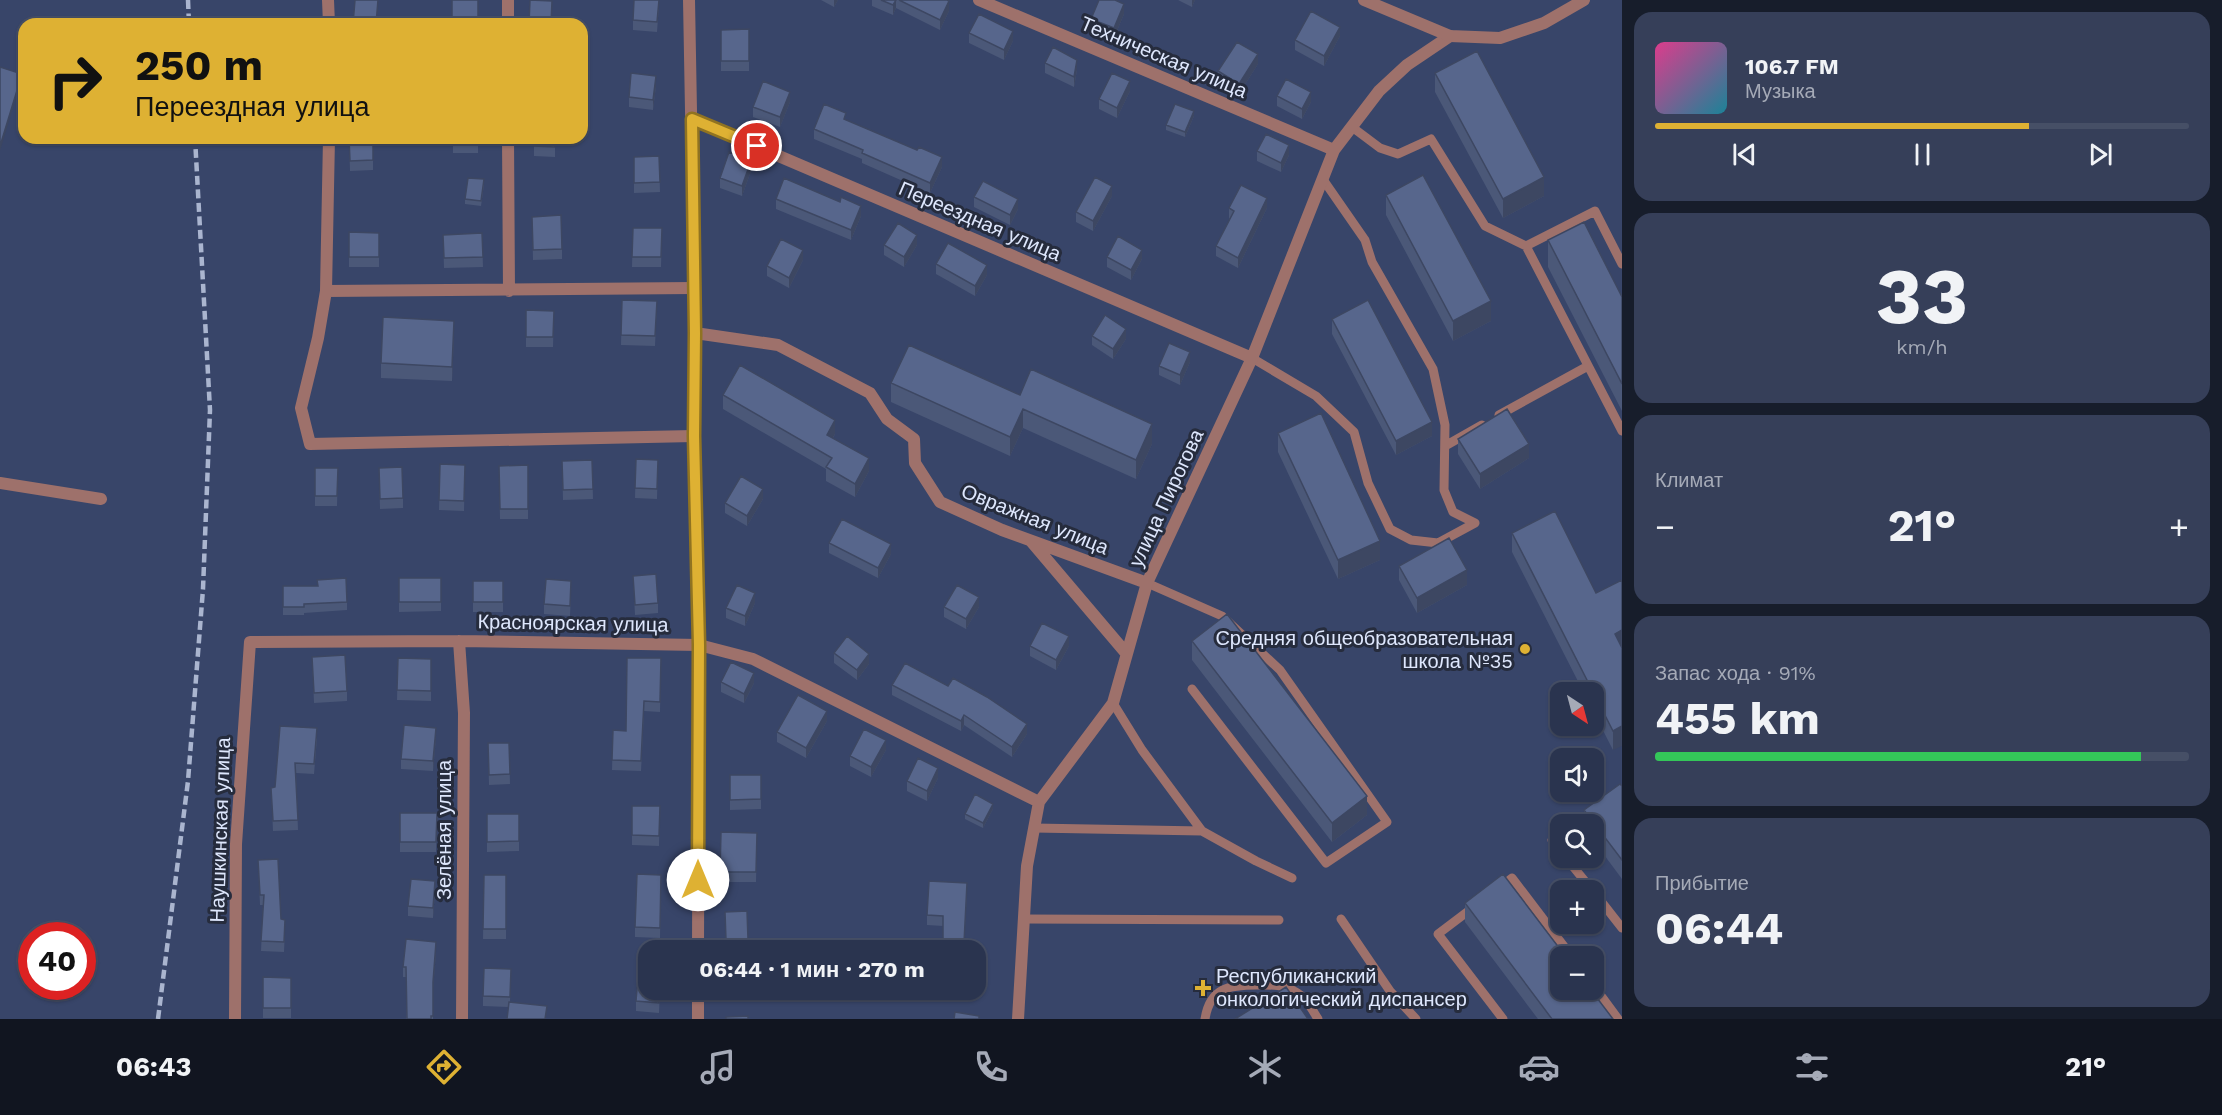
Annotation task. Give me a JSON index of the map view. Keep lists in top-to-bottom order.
{
  "streets": {
    "street": [
      "Техническая улица",
      "Переездная улица",
      "улица Пирогова",
      "Овражная улица",
      "Красноярская улица",
      "Наушкинская улица",
      "Зелёная улица"
    ]
  },
  "crossings": [
    ["Техническая улица", "улица Пирогова"],
    ["Переездная улица", "улица Пирогова"],
    ["улица Пирогова", "Овражная улица"],
    ["улица Пирогова", "Красноярская улица"],
    ["Красноярская улица", "Наушкинская улица"],
    ["Красноярская улица", "Зелёная улица"]
  ],
  "places": {
    "other": ["Средняя общеобразовательная школа №35"],
    "health": ["Республиканский онкологический диспансер"]
  },
  "north": "bottom right",
  "page": {
    "turn": ["250 m", "Переездная улица"],
    "song": ["106.7 FM", "Музыка"],
    "tile": [
      ["33", "km/h"],
      "Климат",
      ["Запас хода · 91%", "455 km"],
      ["Прибытие", "06:44"]
    ],
    "heat": ["−", "21°", "+"],
    "map_buttons": ["+", "−"],
    "limit": "40",
    "trip": "06:44 · 1 мин · 270 m",
    "tabs": ["06:43", "21°"]
  }
}
